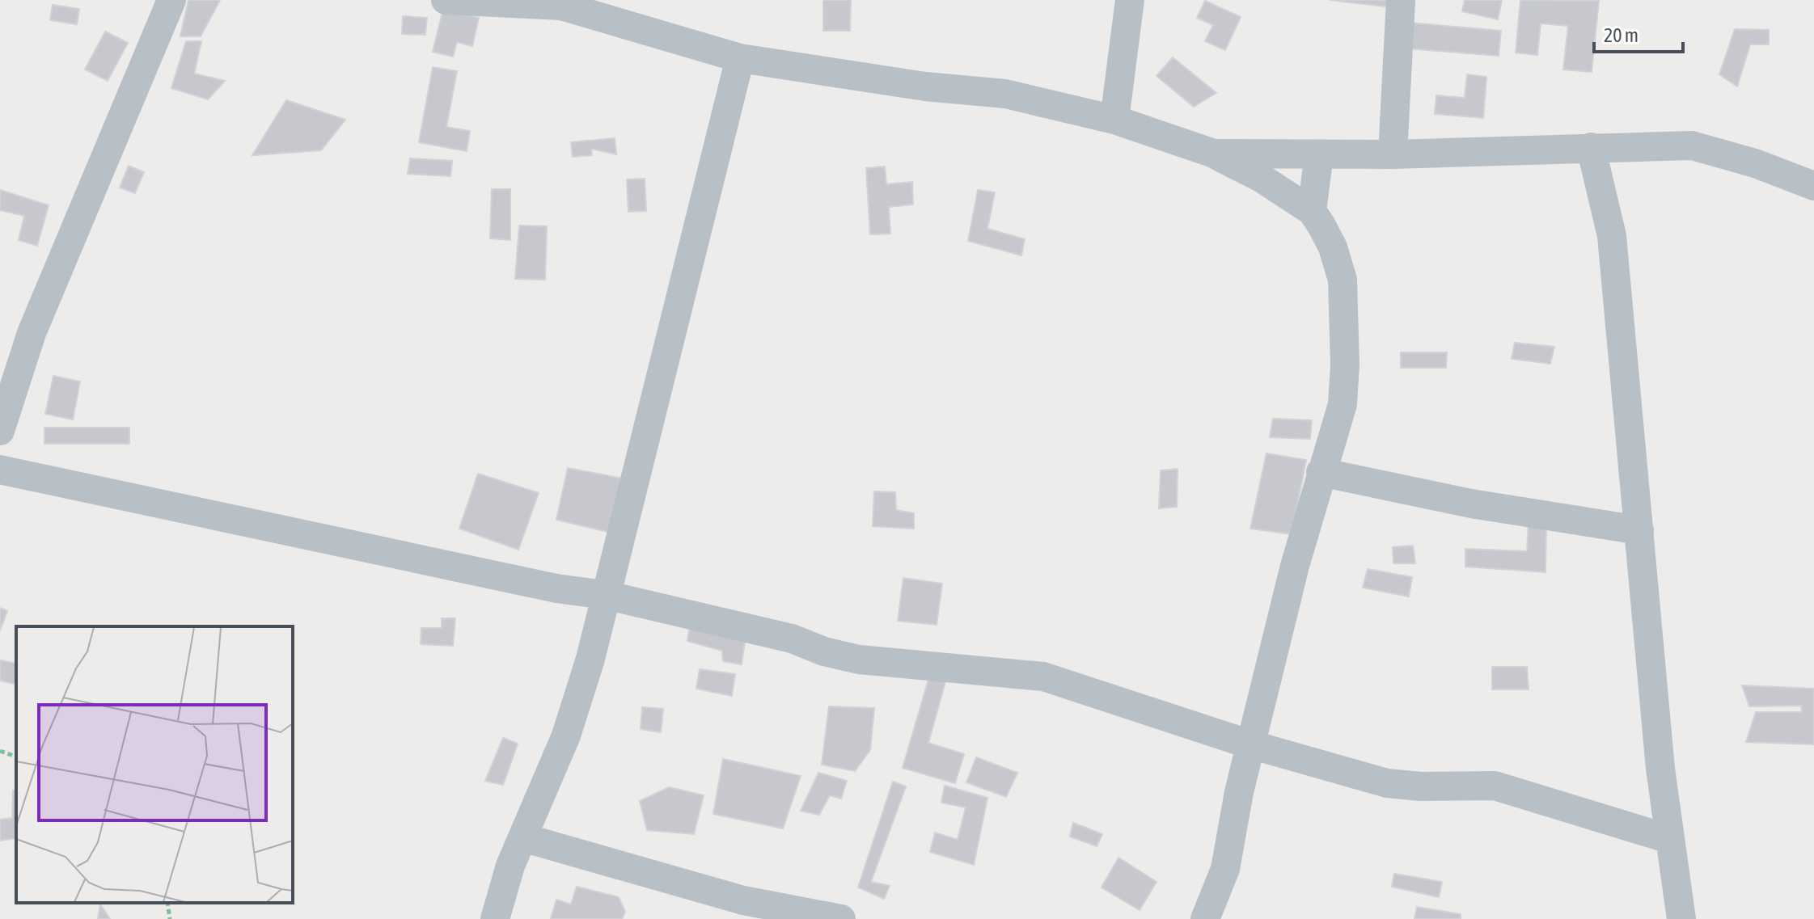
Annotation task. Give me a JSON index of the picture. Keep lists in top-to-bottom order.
{
  "scale_bar": "20 m"
}
